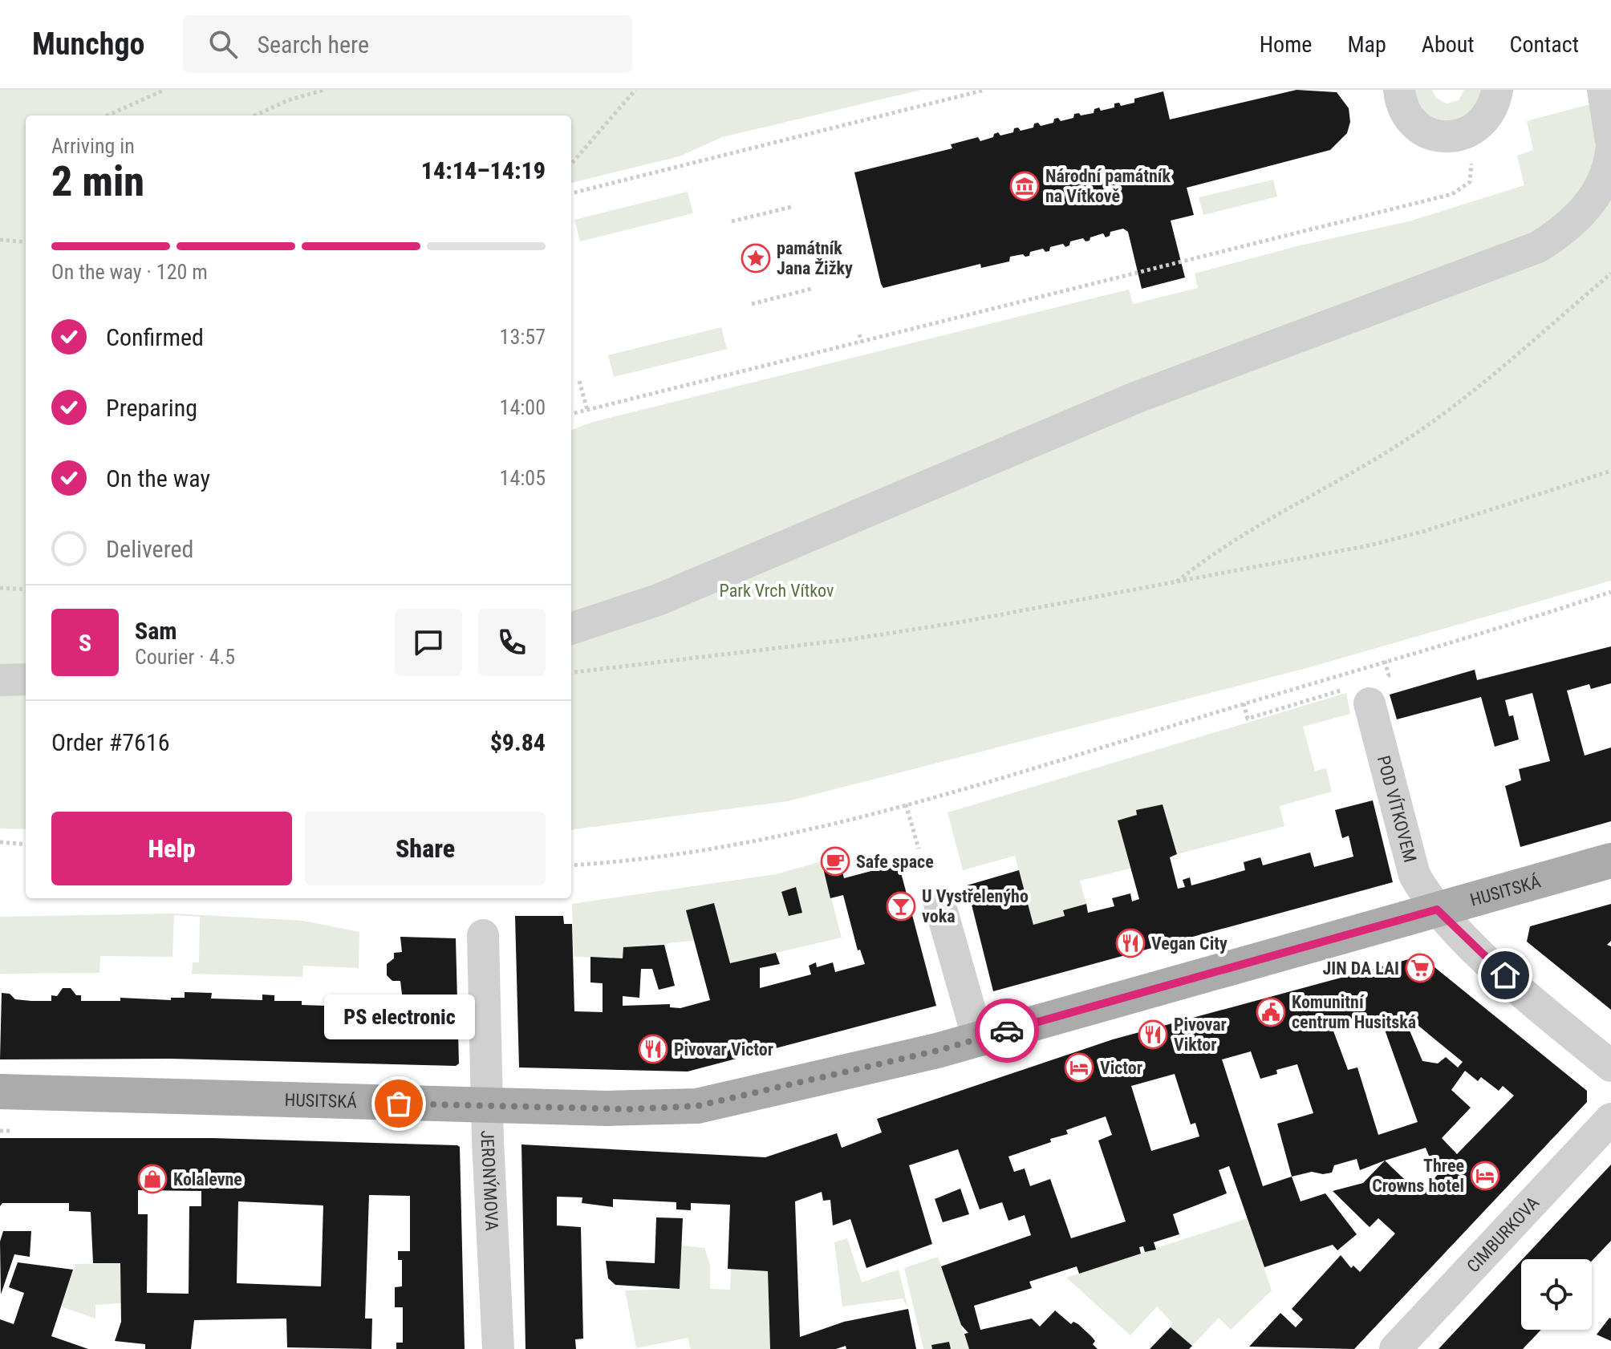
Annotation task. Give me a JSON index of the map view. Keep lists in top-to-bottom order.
{
  "streets": {
    "main road": ["HUSITSKÁ"],
    "street": ["POD VÍTKOVEM", "JERONÝMOVA", "CIMBURKOVA"]
  },
  "crossings": [
    ["POD VÍTKOVEM", "HUSITSKÁ"],
    ["HUSITSKÁ", "JERONÝMOVA"]
  ],
  "parks": ["Park Vrch Vítkov"],
  "places": {
    "museum": ["Národní památník na Vítkově"],
    "place": ["památník Jana Žižky"],
    "cafe": ["Safe space"],
    "bar": ["U Vystřelenýho voka"],
    "restaurant": ["Vegan City", "Pivovar Viktor", "Pivovar Victor"],
    "supermarket": ["JIN DA LAI"],
    "public building": ["Komunitní centrum Husitská"],
    "hotel": ["Victor", "Three Crowns hotel"],
    "other": ["PS electronic"],
    "shop": ["Kolalevne"]
  },
  "page": {
    "header": "Munchgo",
    "search": "Search here",
    "nav": [
      "Home",
      "Map",
      "About",
      "Contact"
    ],
    "heading": ["2 min", "Arriving in", "14:14–14:19"],
    "panel": [
      "Sam",
      "Courier · 4.5",
      "Order #7616",
      "$9.84"
    ],
    "bar": "On the way · 120 m",
    "list": [
      ["Confirmed", "13:57"],
      ["Preparing", "14:00"],
      ["On the way", "14:05"],
      "Delivered"
    ],
    "round": "S",
    "buttons": ["Help", "Share"],
    "bubble": "PS electronic"
  }
}
